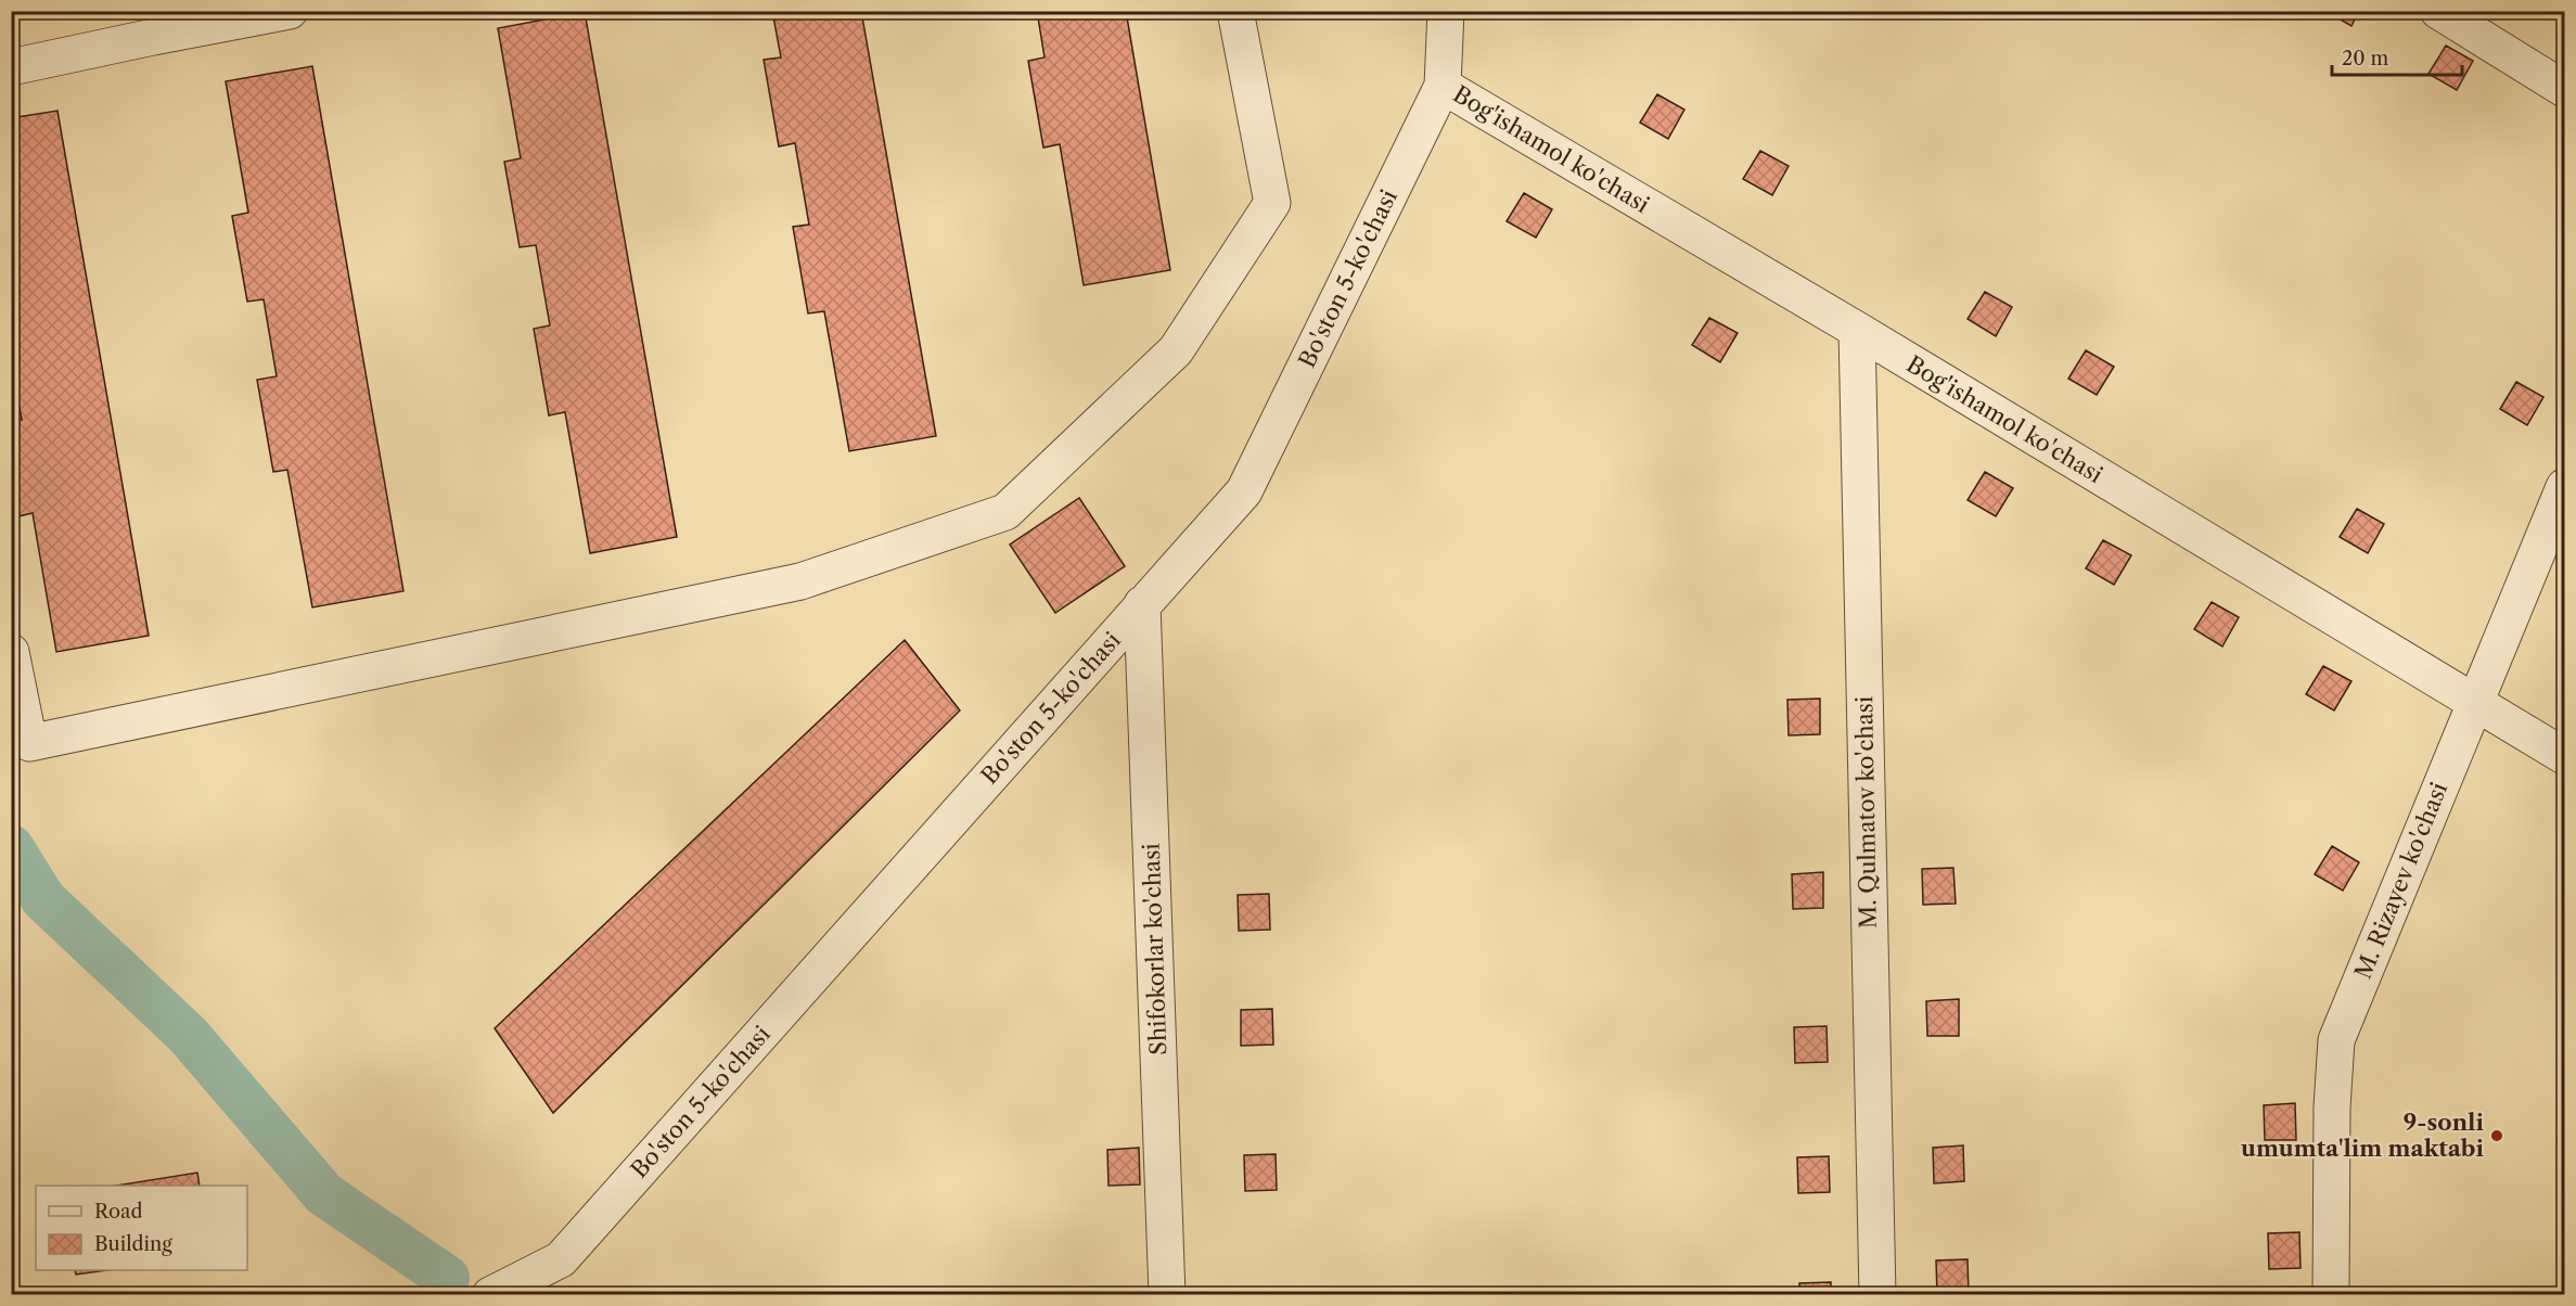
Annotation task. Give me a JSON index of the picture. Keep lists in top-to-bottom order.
{
  "streets": {
    "street": [
      "Bog'ishamol ko'chasi",
      "Bo'ston 5-ko'chasi",
      "M. Qulmatov ko'chasi",
      "M. Rizayev ko'chasi",
      "Shifokorlar ko'chasi"
    ]
  },
  "crossings": [
    ["Bog'ishamol ko'chasi", "Bo'ston 5-ko'chasi"],
    ["Bog'ishamol ko'chasi", "M. Qulmatov ko'chasi"],
    ["Bog'ishamol ko'chasi", "M. Rizayev ko'chasi"],
    ["Bo'ston 5-ko'chasi", "Shifokorlar ko'chasi"]
  ],
  "places": ["9-sonli umumta'lim maktabi"],
  "legend": ["Road", "Building"],
  "scale_bar": "20 m"
}
